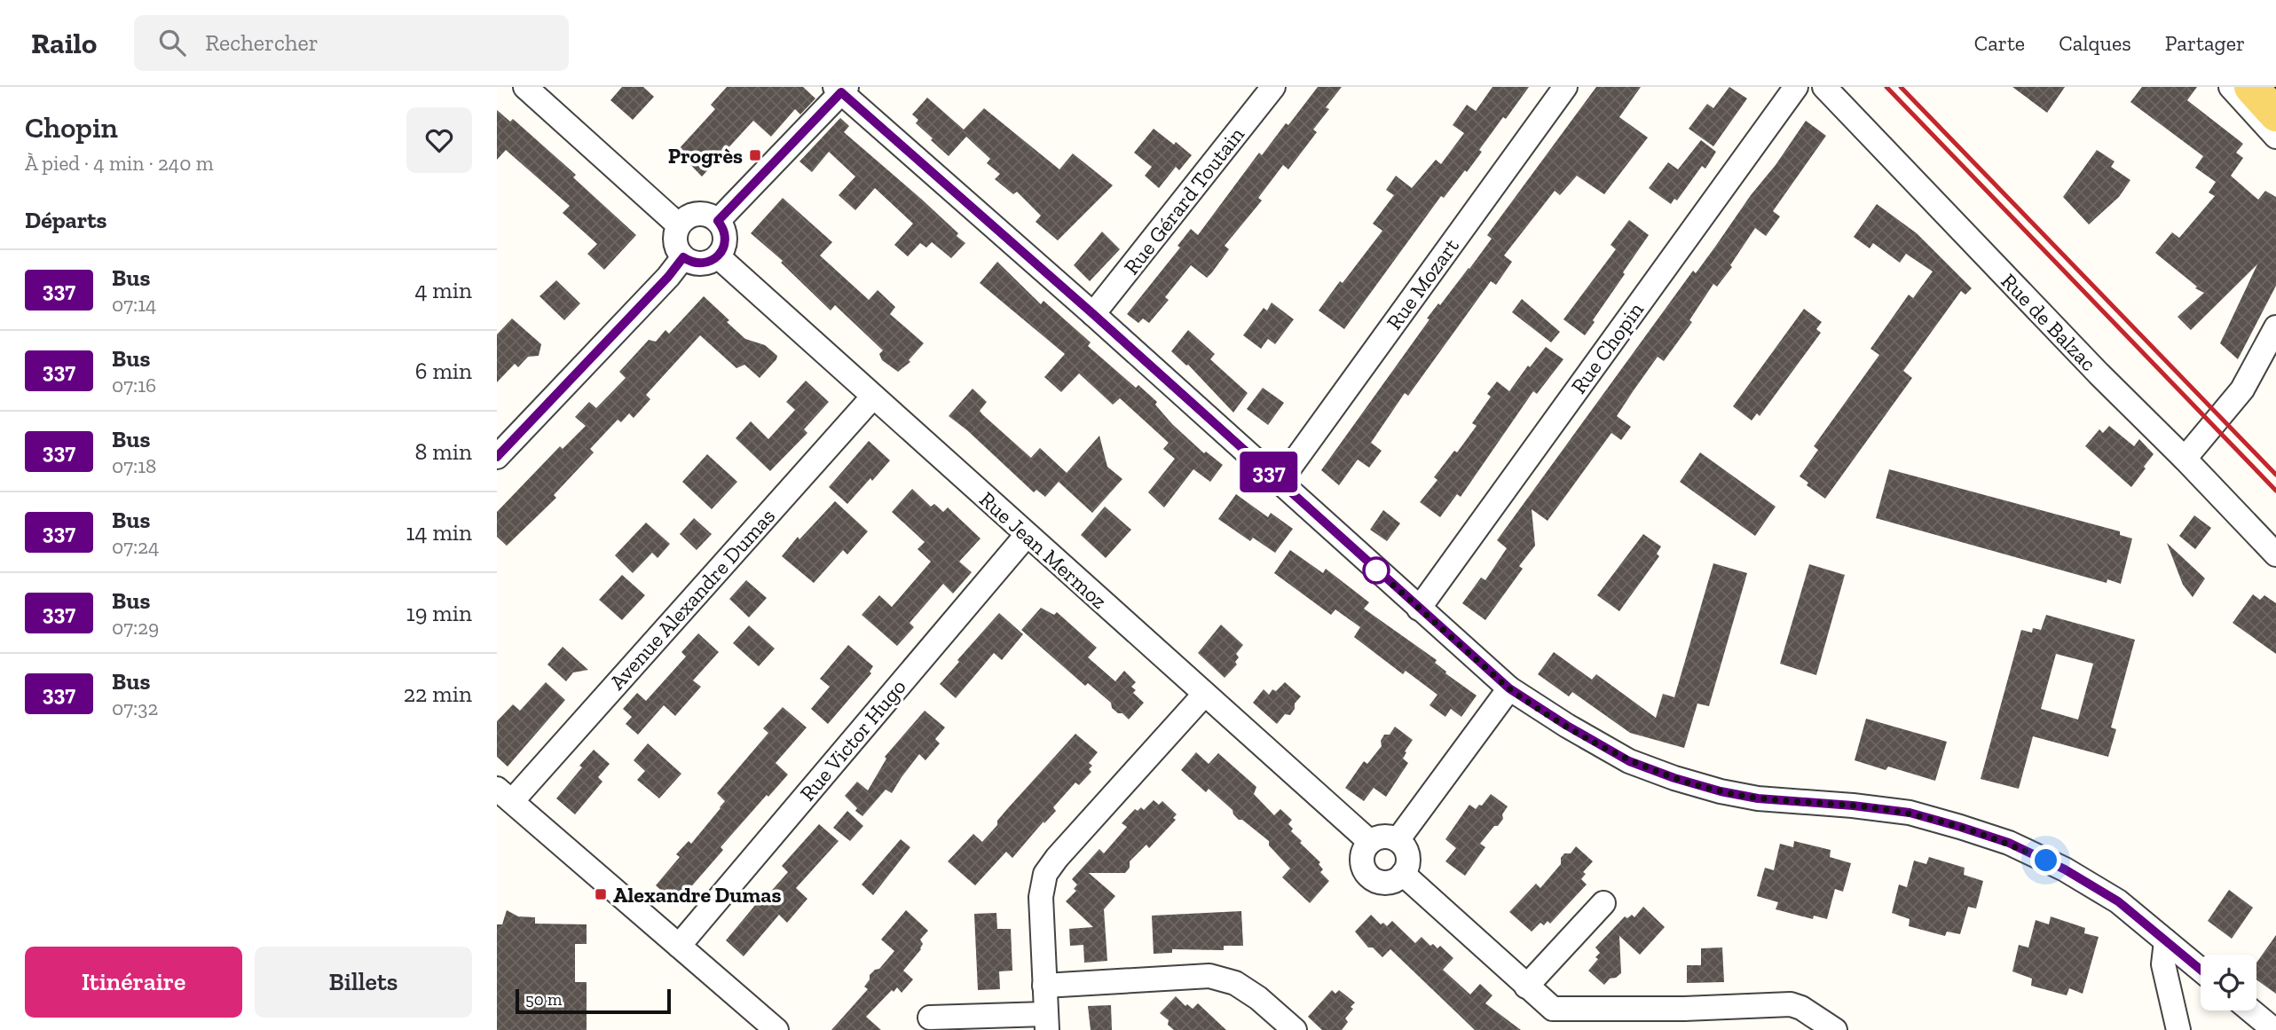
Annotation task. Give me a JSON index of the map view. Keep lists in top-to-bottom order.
{
  "streets": {
    "street": [
      "Rue Gérard Toutain",
      "Rue Mozart",
      "Rue de Balzac",
      "Rue Chopin",
      "Rue Jean Mermoz",
      "Avenue Alexandre Dumas",
      "Rue Victor Hugo"
    ]
  },
  "crossings": [
    ["Rue Jean Mermoz", "Avenue Alexandre Dumas"],
    ["Rue Jean Mermoz", "Rue Victor Hugo"]
  ],
  "places": {
    "transit": ["Progrès", "Alexandre Dumas"]
  },
  "lines": ["bus line 337"],
  "scale_bar": "50 m",
  "page": {
    "header": "Railo",
    "search": "Rechercher",
    "nav": ["Carte", "Calques", "Partager"],
    "heading": [
      ["Chopin", "À pied · 4 min · 240 m"],
      "Départs"
    ],
    "on_map": "337",
    "list": [
      {
        "mark": "337",
        "name": "Bus",
        "note": "07:14",
        "value": "4 min"
      },
      {
        "mark": "337",
        "name": "Bus",
        "note": "07:16",
        "value": "6 min"
      },
      {
        "mark": "337",
        "name": "Bus",
        "note": "07:18",
        "value": "8 min"
      },
      {
        "mark": "337",
        "name": "Bus",
        "note": "07:24",
        "value": "14 min"
      },
      {
        "mark": "337",
        "name": "Bus",
        "note": "07:29",
        "value": "19 min"
      },
      {
        "mark": "337",
        "name": "Bus",
        "note": "07:32",
        "value": "22 min"
      }
    ],
    "buttons": ["Itinéraire", "Billets"],
    "scale": "50 m"
  }
}
